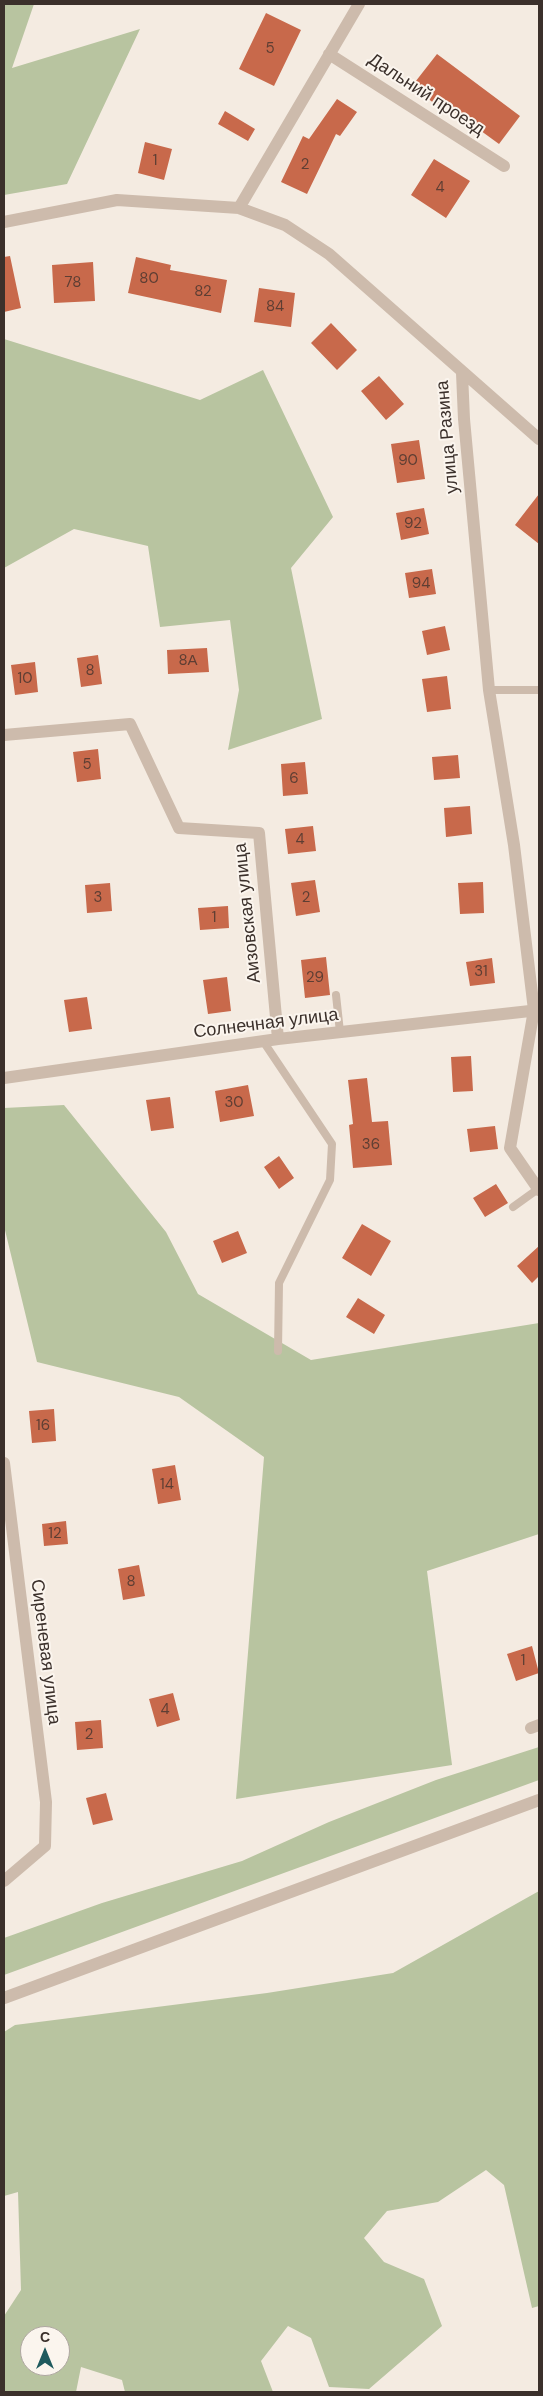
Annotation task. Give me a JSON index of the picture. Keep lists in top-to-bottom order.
{
  "streets": {
    "street": [
      "Дальний проезд",
      "улица Разина",
      "Аизовская улица",
      "Солнечная улица",
      "Сиреневая улица"
    ]
  },
  "crossings": [
    ["улица Разина", "Солнечная улица"],
    ["Аизовская улица", "Солнечная улица"]
  ],
  "house_numbers": [
    "5",
    "1",
    "2",
    "4",
    "80",
    "78",
    "82",
    "84",
    "90",
    "92",
    "94",
    "8А",
    "8",
    "10",
    "5",
    "6",
    "4",
    "3",
    "2",
    "1",
    "31",
    "29",
    "30",
    "36",
    "16",
    "14",
    "12",
    "8",
    "1",
    "4",
    "2"
  ],
  "north": "top"
}
